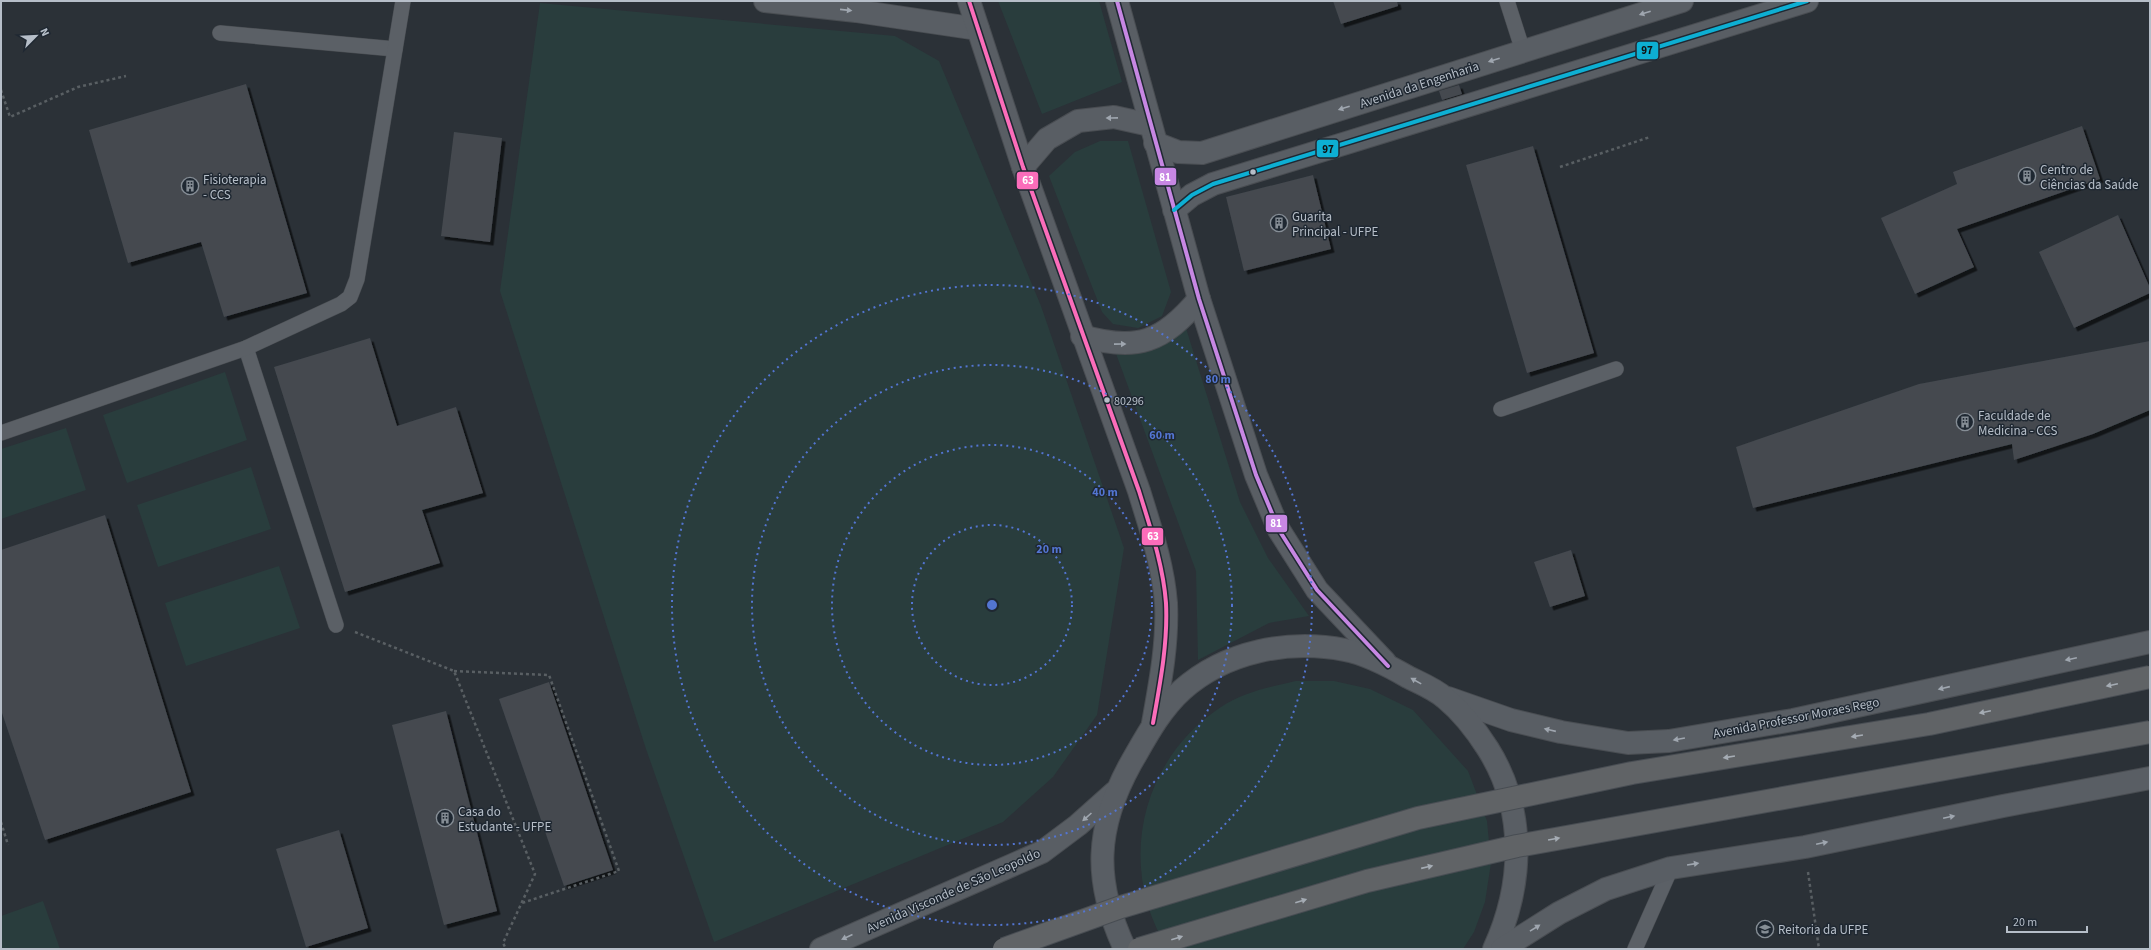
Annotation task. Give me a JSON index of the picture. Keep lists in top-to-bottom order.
{
  "streets": {
    "street": ["Avenida da Engenharia", "Avenida Professor Moraes Rego", "Avenida Visconde de São Leopoldo"]
  },
  "one_way": ["Avenida Visconde de São Leopoldo"],
  "places": {
    "building": [
      "Centro de Ciências da Saúde",
      "Fisioterapia - CCS",
      "Guarita Principal - UFPE",
      "Faculdade de Medicina - CCS",
      "Casa do Estudante - UFPE"
    ],
    "other": ["80296"],
    "school or university": ["Reitoria da UFPE"]
  },
  "lines": ["transit line 63", "transit line 81", "transit line 97"],
  "scale_bar": "20 m",
  "north": "top right",
  "rings": [
    "80 m",
    "60 m",
    "40 m",
    "20 m"
  ]
}
